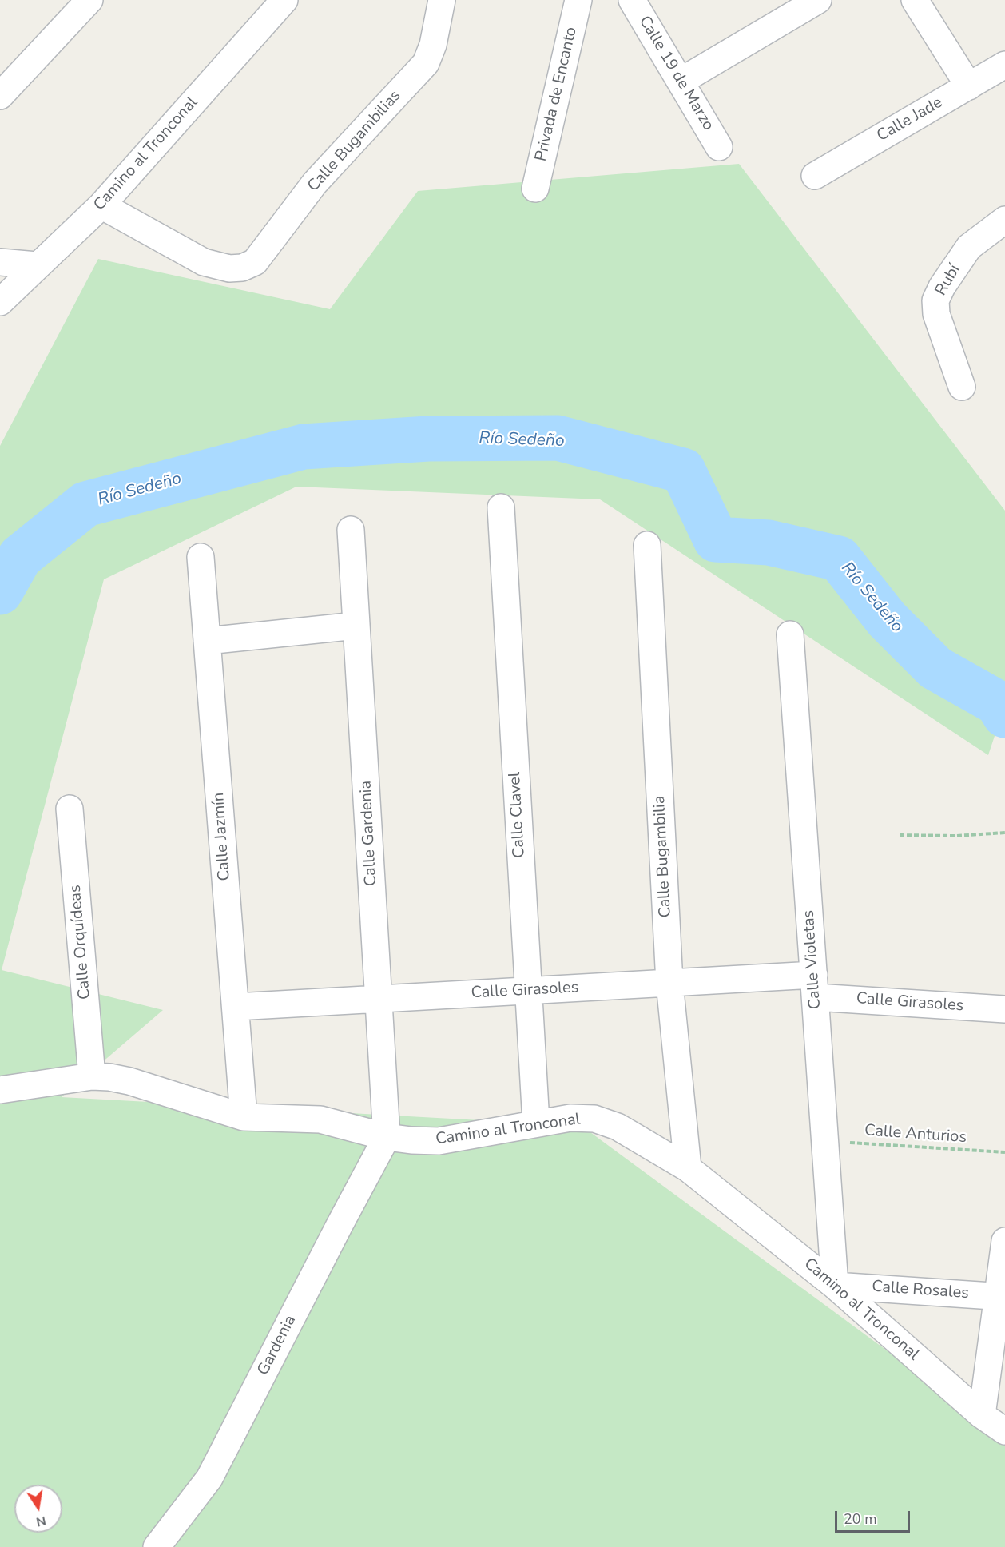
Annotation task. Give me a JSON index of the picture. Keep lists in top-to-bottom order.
{
  "streets": {
    "street": [
      "Calle 19 de Marzo",
      "Privada de Encanto",
      "Calle Jade",
      "Calle Bugambilias",
      "Camino al Tronconal",
      "Rubí",
      "Calle Clavel",
      "Calle Gardenia",
      "Calle Jazmín",
      "Calle Bugambilia",
      "Calle Orquídeas",
      "Calle Violetas",
      "Calle Girasoles",
      "Calle Rosales",
      "Gardenia"
    ],
    "path": ["Calle Anturios"]
  },
  "crossings": [
    ["Calle Bugambilias", "Camino al Tronconal"],
    ["Camino al Tronconal", "Calle Clavel"],
    ["Camino al Tronconal", "Calle Gardenia"],
    ["Camino al Tronconal", "Calle Jazmín"],
    ["Camino al Tronconal", "Calle Bugambilia"],
    ["Camino al Tronconal", "Calle Orquídeas"],
    ["Camino al Tronconal", "Calle Violetas"],
    ["Camino al Tronconal", "Calle Rosales"],
    ["Camino al Tronconal", "Gardenia"],
    ["Calle Clavel", "Calle Girasoles"],
    ["Calle Gardenia", "Calle Girasoles"],
    ["Calle Gardenia", "Gardenia"],
    ["Calle Jazmín", "Calle Girasoles"],
    ["Calle Bugambilia", "Calle Girasoles"],
    ["Calle Violetas", "Calle Girasoles"],
    ["Calle Violetas", "Calle Anturios"],
    ["Calle Violetas", "Calle Rosales"]
  ],
  "water": ["Río Sedeño"],
  "scale_bar": "20 m",
  "north": "bottom"
}
